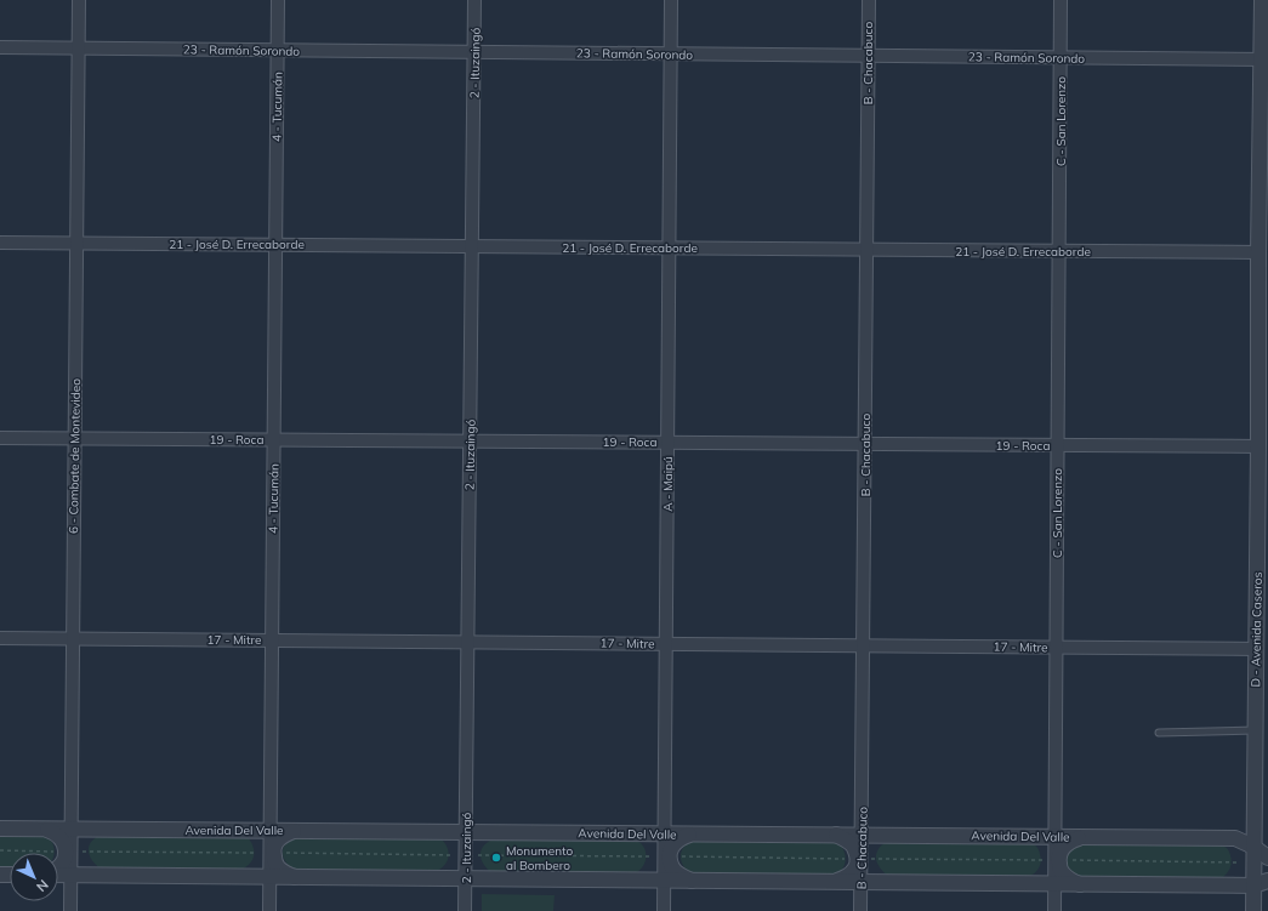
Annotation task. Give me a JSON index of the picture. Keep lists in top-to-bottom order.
{
  "streets": {
    "street": [
      "23 - Ramón Sorondo",
      "2 - Ituzaingó",
      "B - Chacabuco",
      "4 - Tucumán",
      "C - San Lorenzo",
      "21 - José D. Errecaborde",
      "19 - Roca",
      "6 - Combate de Montevideo",
      "A - Maipú",
      "D - Avenida Caseros",
      "17 - Mitre",
      "Avenida Del Valle"
    ]
  },
  "crossings": [
    ["23 - Ramón Sorondo", "2 - Ituzaingó"],
    ["23 - Ramón Sorondo", "B - Chacabuco"],
    ["23 - Ramón Sorondo", "4 - Tucumán"],
    ["23 - Ramón Sorondo", "C - San Lorenzo"],
    ["23 - Ramón Sorondo", "6 - Combate de Montevideo"],
    ["23 - Ramón Sorondo", "A - Maipú"],
    ["23 - Ramón Sorondo", "D - Avenida Caseros"],
    ["2 - Ituzaingó", "21 - José D. Errecaborde"],
    ["2 - Ituzaingó", "19 - Roca"],
    ["2 - Ituzaingó", "17 - Mitre"],
    ["2 - Ituzaingó", "Avenida Del Valle"],
    ["B - Chacabuco", "21 - José D. Errecaborde"],
    ["B - Chacabuco", "19 - Roca"],
    ["B - Chacabuco", "17 - Mitre"],
    ["B - Chacabuco", "Avenida Del Valle"],
    ["4 - Tucumán", "21 - José D. Errecaborde"],
    ["4 - Tucumán", "19 - Roca"],
    ["4 - Tucumán", "17 - Mitre"],
    ["4 - Tucumán", "Avenida Del Valle"],
    ["C - San Lorenzo", "21 - José D. Errecaborde"],
    ["C - San Lorenzo", "19 - Roca"],
    ["C - San Lorenzo", "17 - Mitre"],
    ["C - San Lorenzo", "Avenida Del Valle"],
    ["21 - José D. Errecaborde", "6 - Combate de Montevideo"],
    ["21 - José D. Errecaborde", "A - Maipú"],
    ["21 - José D. Errecaborde", "D - Avenida Caseros"],
    ["19 - Roca", "6 - Combate de Montevideo"],
    ["19 - Roca", "A - Maipú"],
    ["19 - Roca", "D - Avenida Caseros"],
    ["6 - Combate de Montevideo", "17 - Mitre"],
    ["6 - Combate de Montevideo", "Avenida Del Valle"],
    ["A - Maipú", "17 - Mitre"],
    ["A - Maipú", "Avenida Del Valle"],
    ["D - Avenida Caseros", "17 - Mitre"],
    ["D - Avenida Caseros", "Avenida Del Valle"]
  ],
  "places": ["Monumento al Bombero"],
  "north": "bottom right"
}
